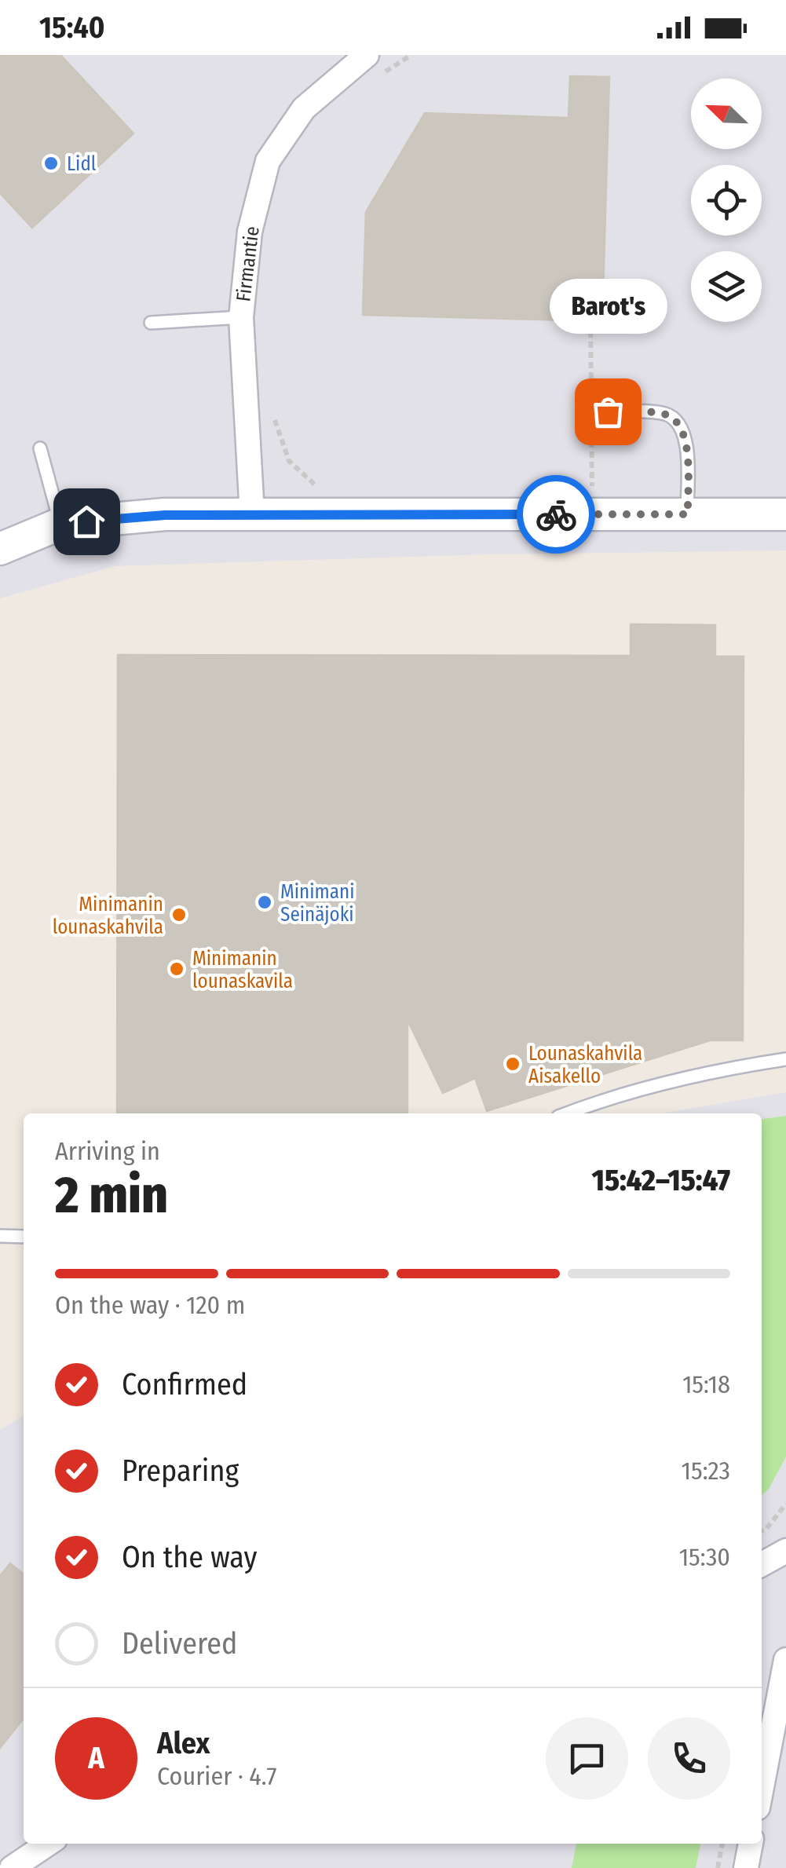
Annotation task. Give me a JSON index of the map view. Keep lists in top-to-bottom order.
{
  "streets": {
    "street": ["Firmantie"]
  },
  "places": [
    "Lidl",
    "Barot's",
    "Minimani Seinäjoki",
    "Minimanin lounaskahvila",
    "Minimanin lounaskavila",
    "Lounaskahvila Aisakello"
  ],
  "north": "top left",
  "page": {
    "status": "15:40",
    "bubble": "Barot's",
    "heading": ["2 min", "Arriving in", "15:42–15:47"],
    "panel": ["Alex", "Courier · 4.7"],
    "bar": "On the way · 120 m",
    "list": [
      ["Confirmed", "15:18"],
      ["Preparing", "15:23"],
      ["On the way", "15:30"],
      "Delivered"
    ],
    "round": "A"
  }
}
